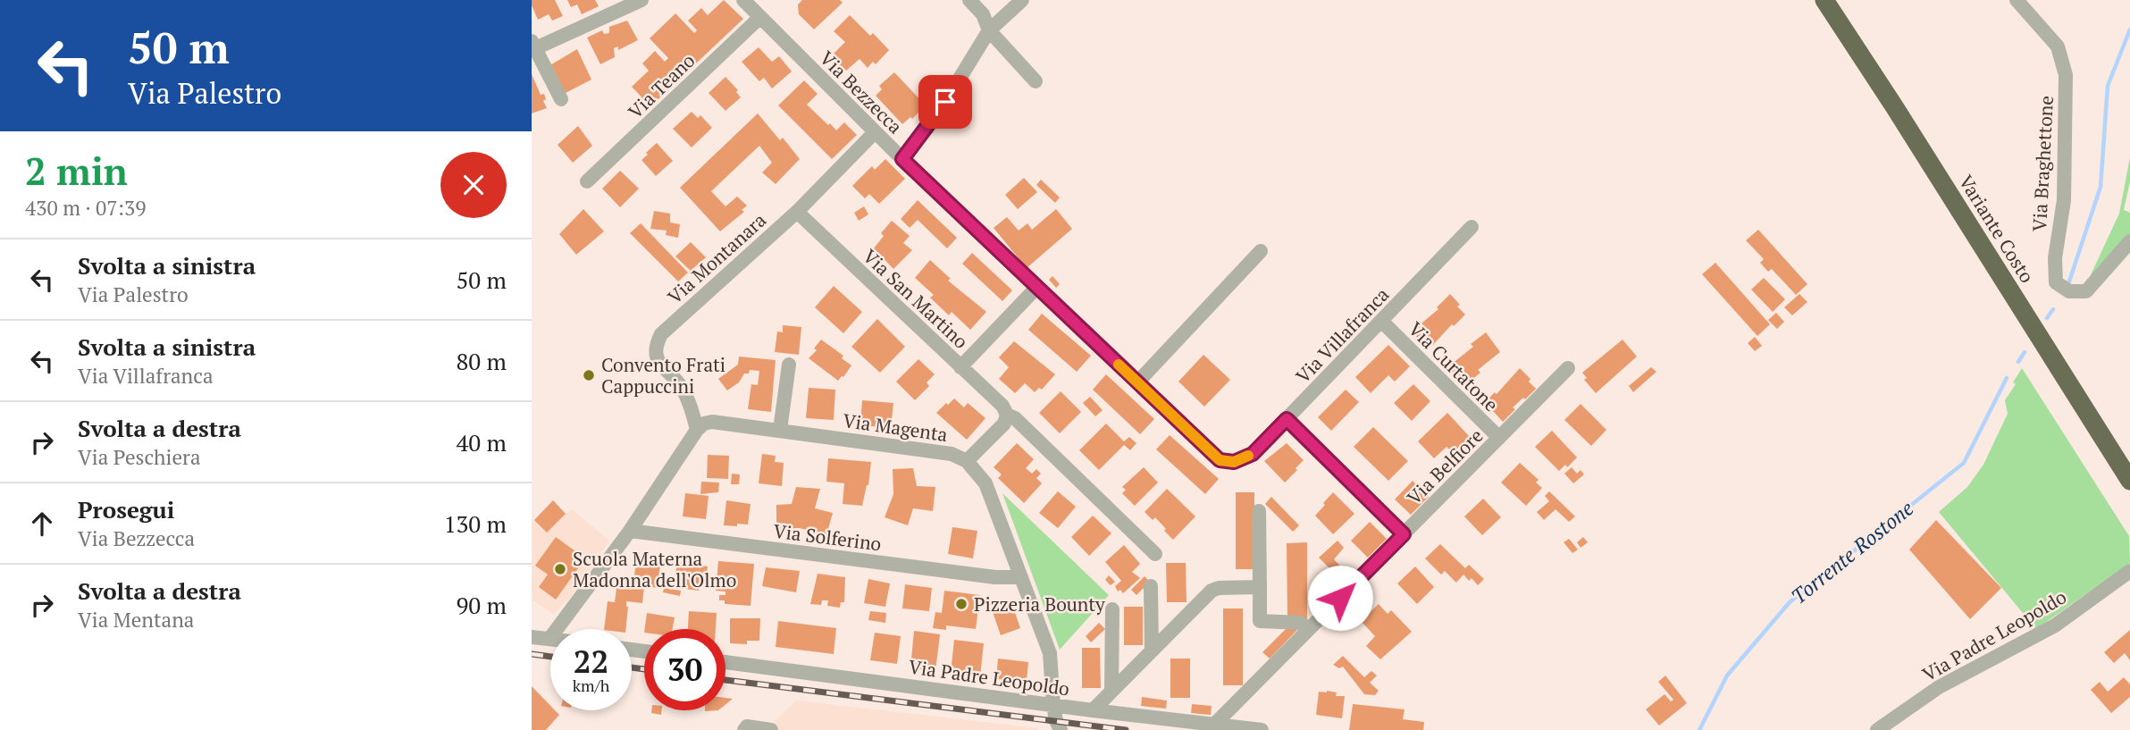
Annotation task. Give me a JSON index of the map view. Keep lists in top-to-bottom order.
{
  "streets": {
    "highway": ["Variante Costo"],
    "street": [
      "Via Teano",
      "Via Bezzecca",
      "Via Braghettone",
      "Via Montanara",
      "Via San Martino",
      "Via Villafranca",
      "Via Curtatone",
      "Via Magenta",
      "Via Belfiore",
      "Via Solferino",
      "Via Padre Leopoldo"
    ]
  },
  "crossings": [
    ["Via Teano", "Via Bezzecca"],
    ["Via Bezzecca", "Via Montanara"],
    ["Via Bezzecca", "Via Villafranca"],
    ["Via Montanara", "Via San Martino"],
    ["Via Montanara", "Via Magenta"],
    ["Via Villafranca", "Via Curtatone"],
    ["Via Curtatone", "Via Belfiore"],
    ["Via Magenta", "Via Solferino"],
    ["Via Magenta", "Via Padre Leopoldo"],
    ["Via Belfiore", "Via Padre Leopoldo"]
  ],
  "water": ["Torrente Rostone"],
  "places": ["Convento Frati Cappuccini", "Scuola Materna Madonna dell'Olmo", "Pizzeria Bounty"],
  "page": {
    "turn": ["50 m", "Via Palestro"],
    "heading": ["2 min", "430 m · 07:39"],
    "list": [
      {
        "name": "Svolta a sinistra",
        "note": "Via Palestro",
        "value": "50 m"
      },
      {
        "name": "Svolta a sinistra",
        "note": "Via Villafranca",
        "value": "80 m"
      },
      {
        "name": "Svolta a destra",
        "note": "Via Peschiera",
        "value": "40 m"
      },
      {
        "name": "Prosegui",
        "note": "Via Bezzecca",
        "value": "130 m"
      },
      {
        "name": "Svolta a destra",
        "note": "Via Mentana",
        "value": "90 m"
      }
    ],
    "speed": "22 km/h",
    "limit": "30"
  }
}
